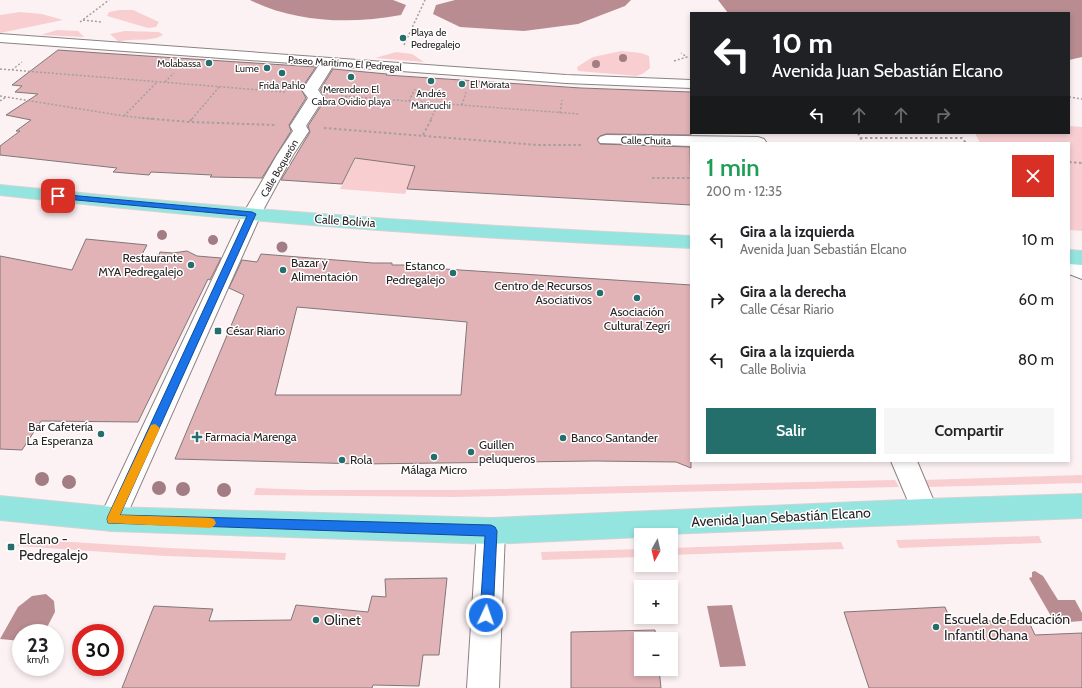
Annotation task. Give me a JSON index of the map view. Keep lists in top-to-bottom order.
{
  "streets": {
    "main road": ["Calle Bolivia", "Avenida Juan Sebastián Elcano"],
    "street": ["Paseo Marítimo El Pedregal", "Calle Chuita", "Calle Boquerón"]
  },
  "crossings": [
    ["Paseo Marítimo El Pedregal", "Calle Boquerón"],
    ["Calle Boquerón", "Calle Bolivia"]
  ],
  "places": {
    "other": [
      "Playa de Pedregalejo",
      "Molabassa",
      "Lume",
      "Frida Pahlo",
      "Merendero El Cabra Ovidio playa",
      "Andrés Maricuchi",
      "El Morata",
      "Restaurante MYA Pedregalejo",
      "Bazar y Alimentación",
      "Estanco Pedregalejo",
      "Centro de Recursos Asociativos",
      "Asociación Cultural Zegrí",
      "Bar Cafetería La Esperanza",
      "Banco Santander",
      "Guillen peluqueros",
      "Málaga Micro",
      "Rola",
      "Olinet",
      "Escuela de Educación Infantil Ohana"
    ],
    "transit": ["César Riario", "Elcano - Pedregalejo"],
    "health": ["Farmacia Marenga"]
  },
  "north": "bottom",
  "page": {
    "turn": ["10 m", "Avenida Juan Sebastián Elcano"],
    "heading": ["1 min", "200 m · 12:35"],
    "list": [
      {
        "name": "Gira a la izquierda",
        "note": "Avenida Juan Sebastián Elcano",
        "value": "10 m"
      },
      {
        "name": "Gira a la derecha",
        "note": "Calle César Riario",
        "value": "60 m"
      },
      {
        "name": "Gira a la izquierda",
        "note": "Calle Bolivia",
        "value": "80 m"
      }
    ],
    "buttons": ["Salir", "Compartir"],
    "map_buttons": ["+", "−"],
    "speed": "23 km/h",
    "limit": "30"
  }
}
